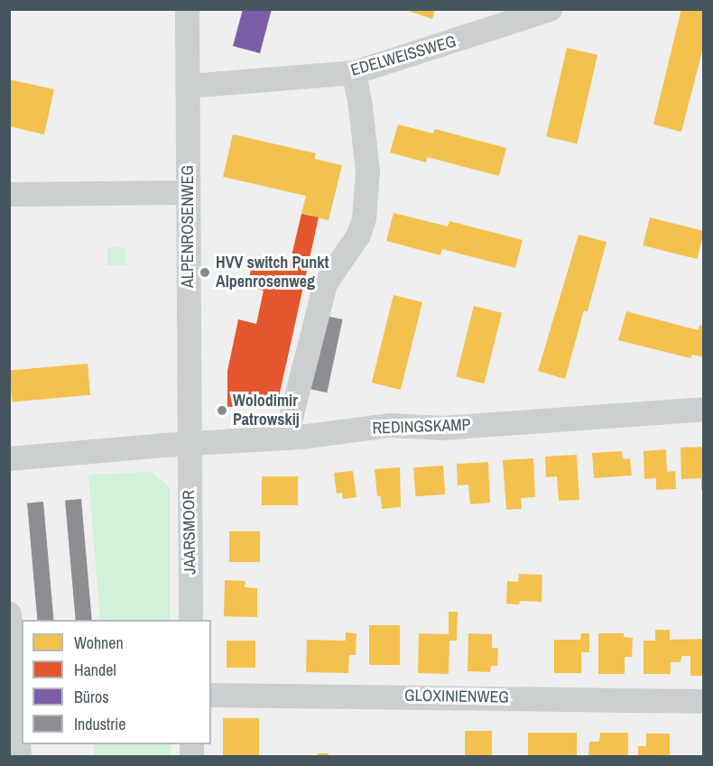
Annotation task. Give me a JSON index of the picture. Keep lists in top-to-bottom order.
{
  "streets": {
    "street": [
      "EDELWEISSWEG",
      "ALPENROSENWEG",
      "REDINGSKAMP",
      "JAARSMOOR",
      "GLOXINIENWEG"
    ]
  },
  "crossings": [
    ["EDELWEISSWEG", "ALPENROSENWEG"],
    ["ALPENROSENWEG", "REDINGSKAMP"],
    ["ALPENROSENWEG", "JAARSMOOR"],
    ["REDINGSKAMP", "JAARSMOOR"]
  ],
  "places": ["HVV switch Punkt Alpenrosenweg", "Wolodimir Patrowskij"],
  "legend": [
    "Wohnen",
    "Handel",
    "Büros",
    "Industrie"
  ]
}
